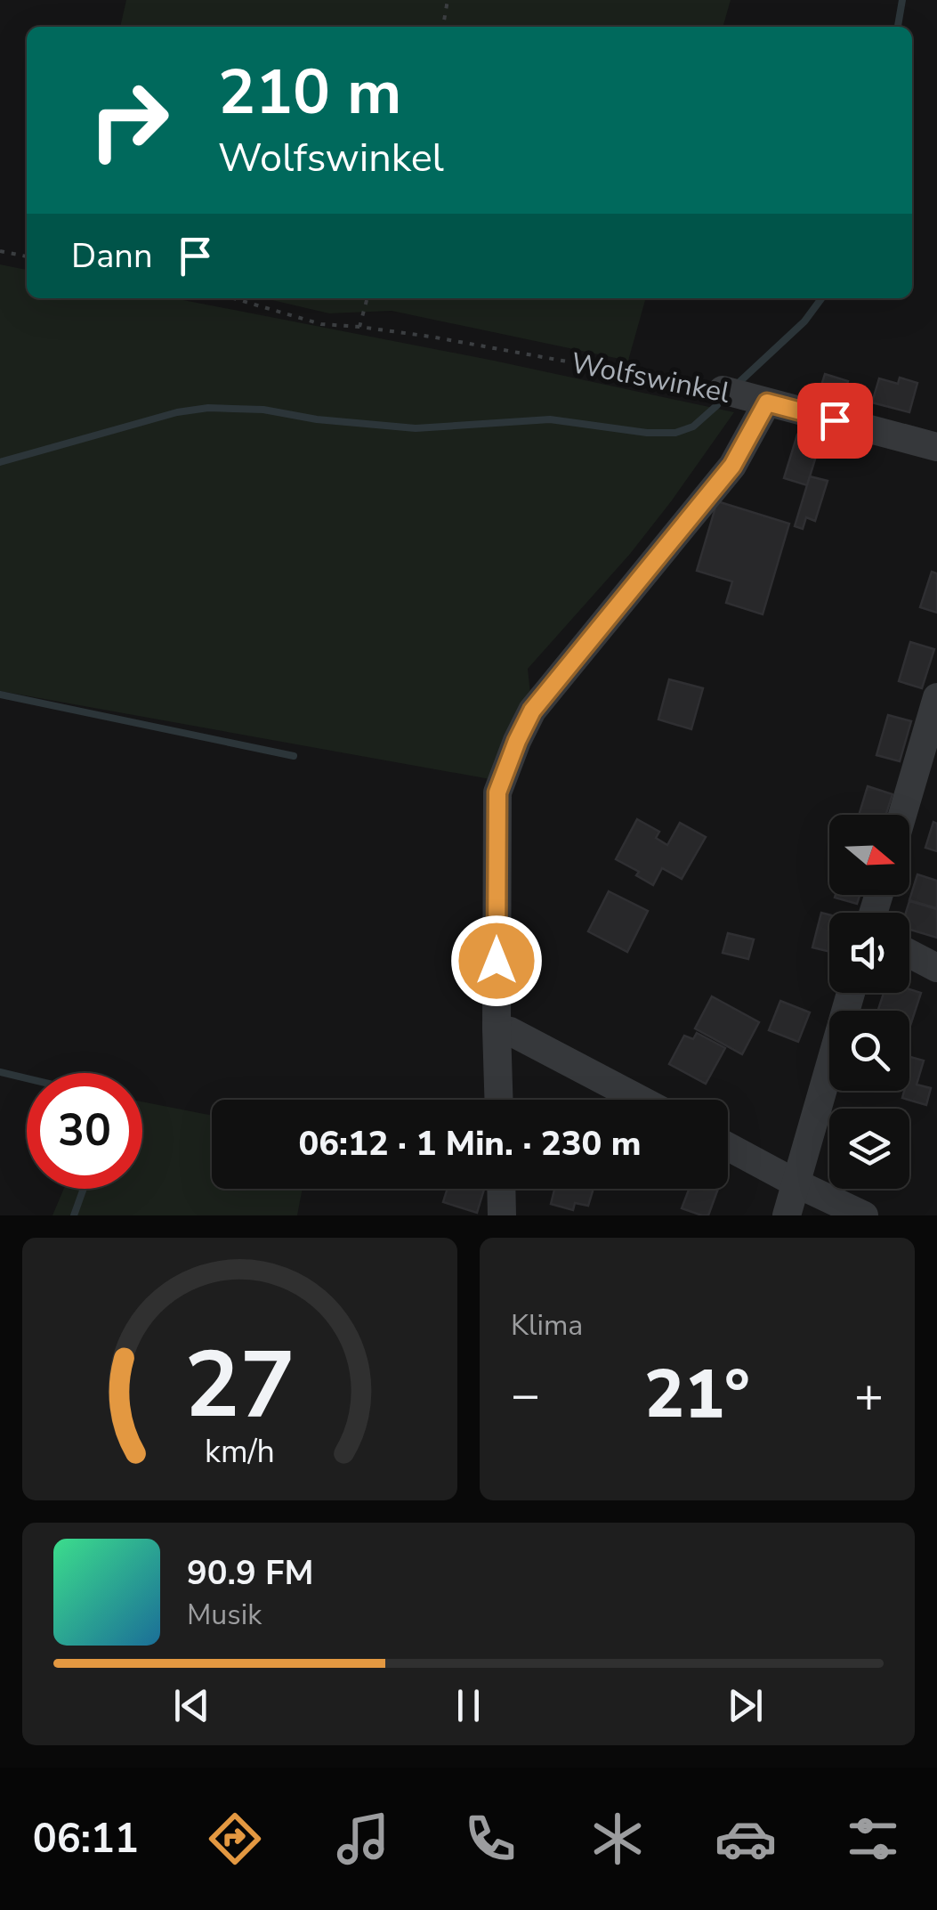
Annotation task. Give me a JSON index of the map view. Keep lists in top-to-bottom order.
{
  "streets": {
    "street": ["Wolfswinkel"]
  },
  "north": "right",
  "page": {
    "turn": ["210 m", "Wolfswinkel"],
    "then": "Dann",
    "limit": "30",
    "trip": "06:12 · 1 Min. · 230 m",
    "tile": "Klima",
    "heat": ["−", "21°", "+"],
    "song": ["90.9 FM", "Musik"],
    "tabs": "06:11",
    "gauge": ["27", "km/h"]
  }
}
